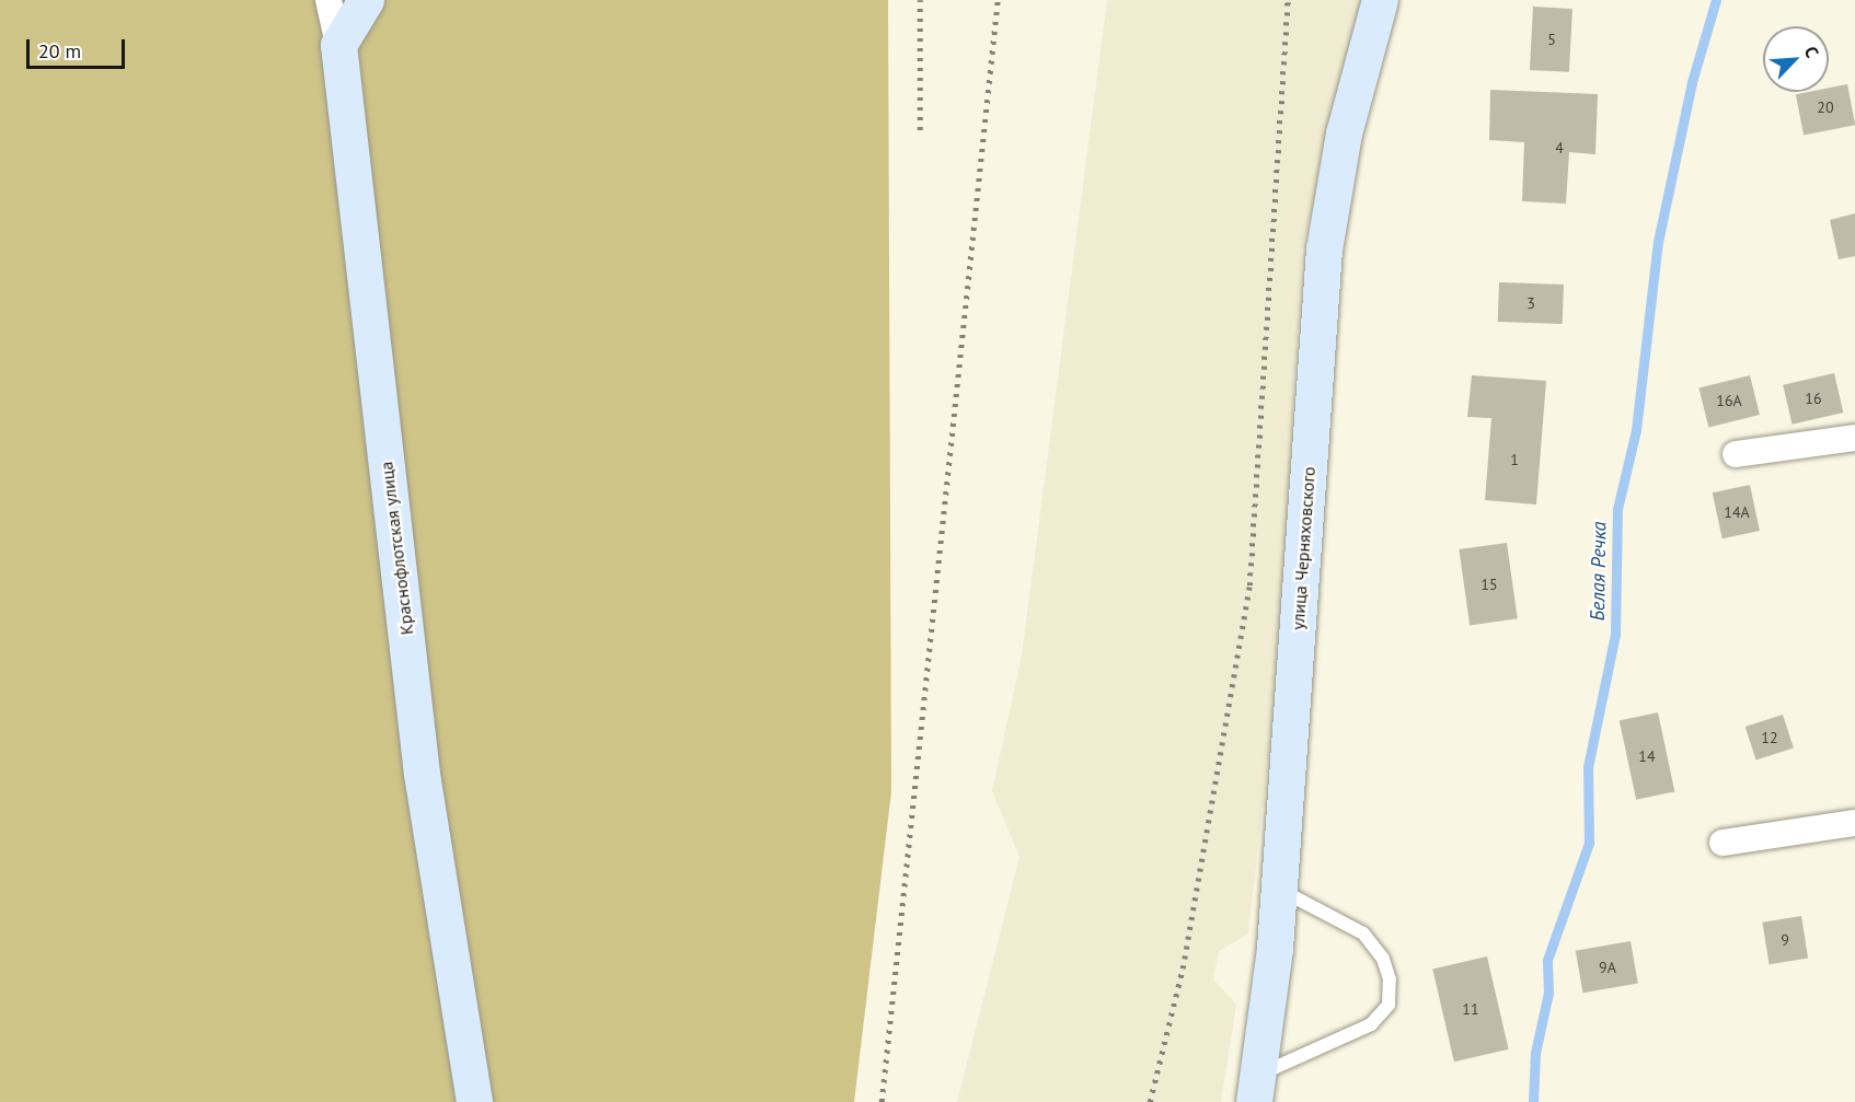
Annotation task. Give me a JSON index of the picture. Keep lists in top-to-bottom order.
{
  "streets": {
    "street": ["Краснофлотская улица", "улица Черняховского"]
  },
  "water": ["Белая Речка"],
  "house_numbers": [
    "5",
    "20",
    "4",
    "3",
    "16",
    "16А",
    "1",
    "14А",
    "15",
    "12",
    "14",
    "9",
    "9А",
    "11"
  ],
  "scale_bar": "20 m",
  "north": "top right"
}
